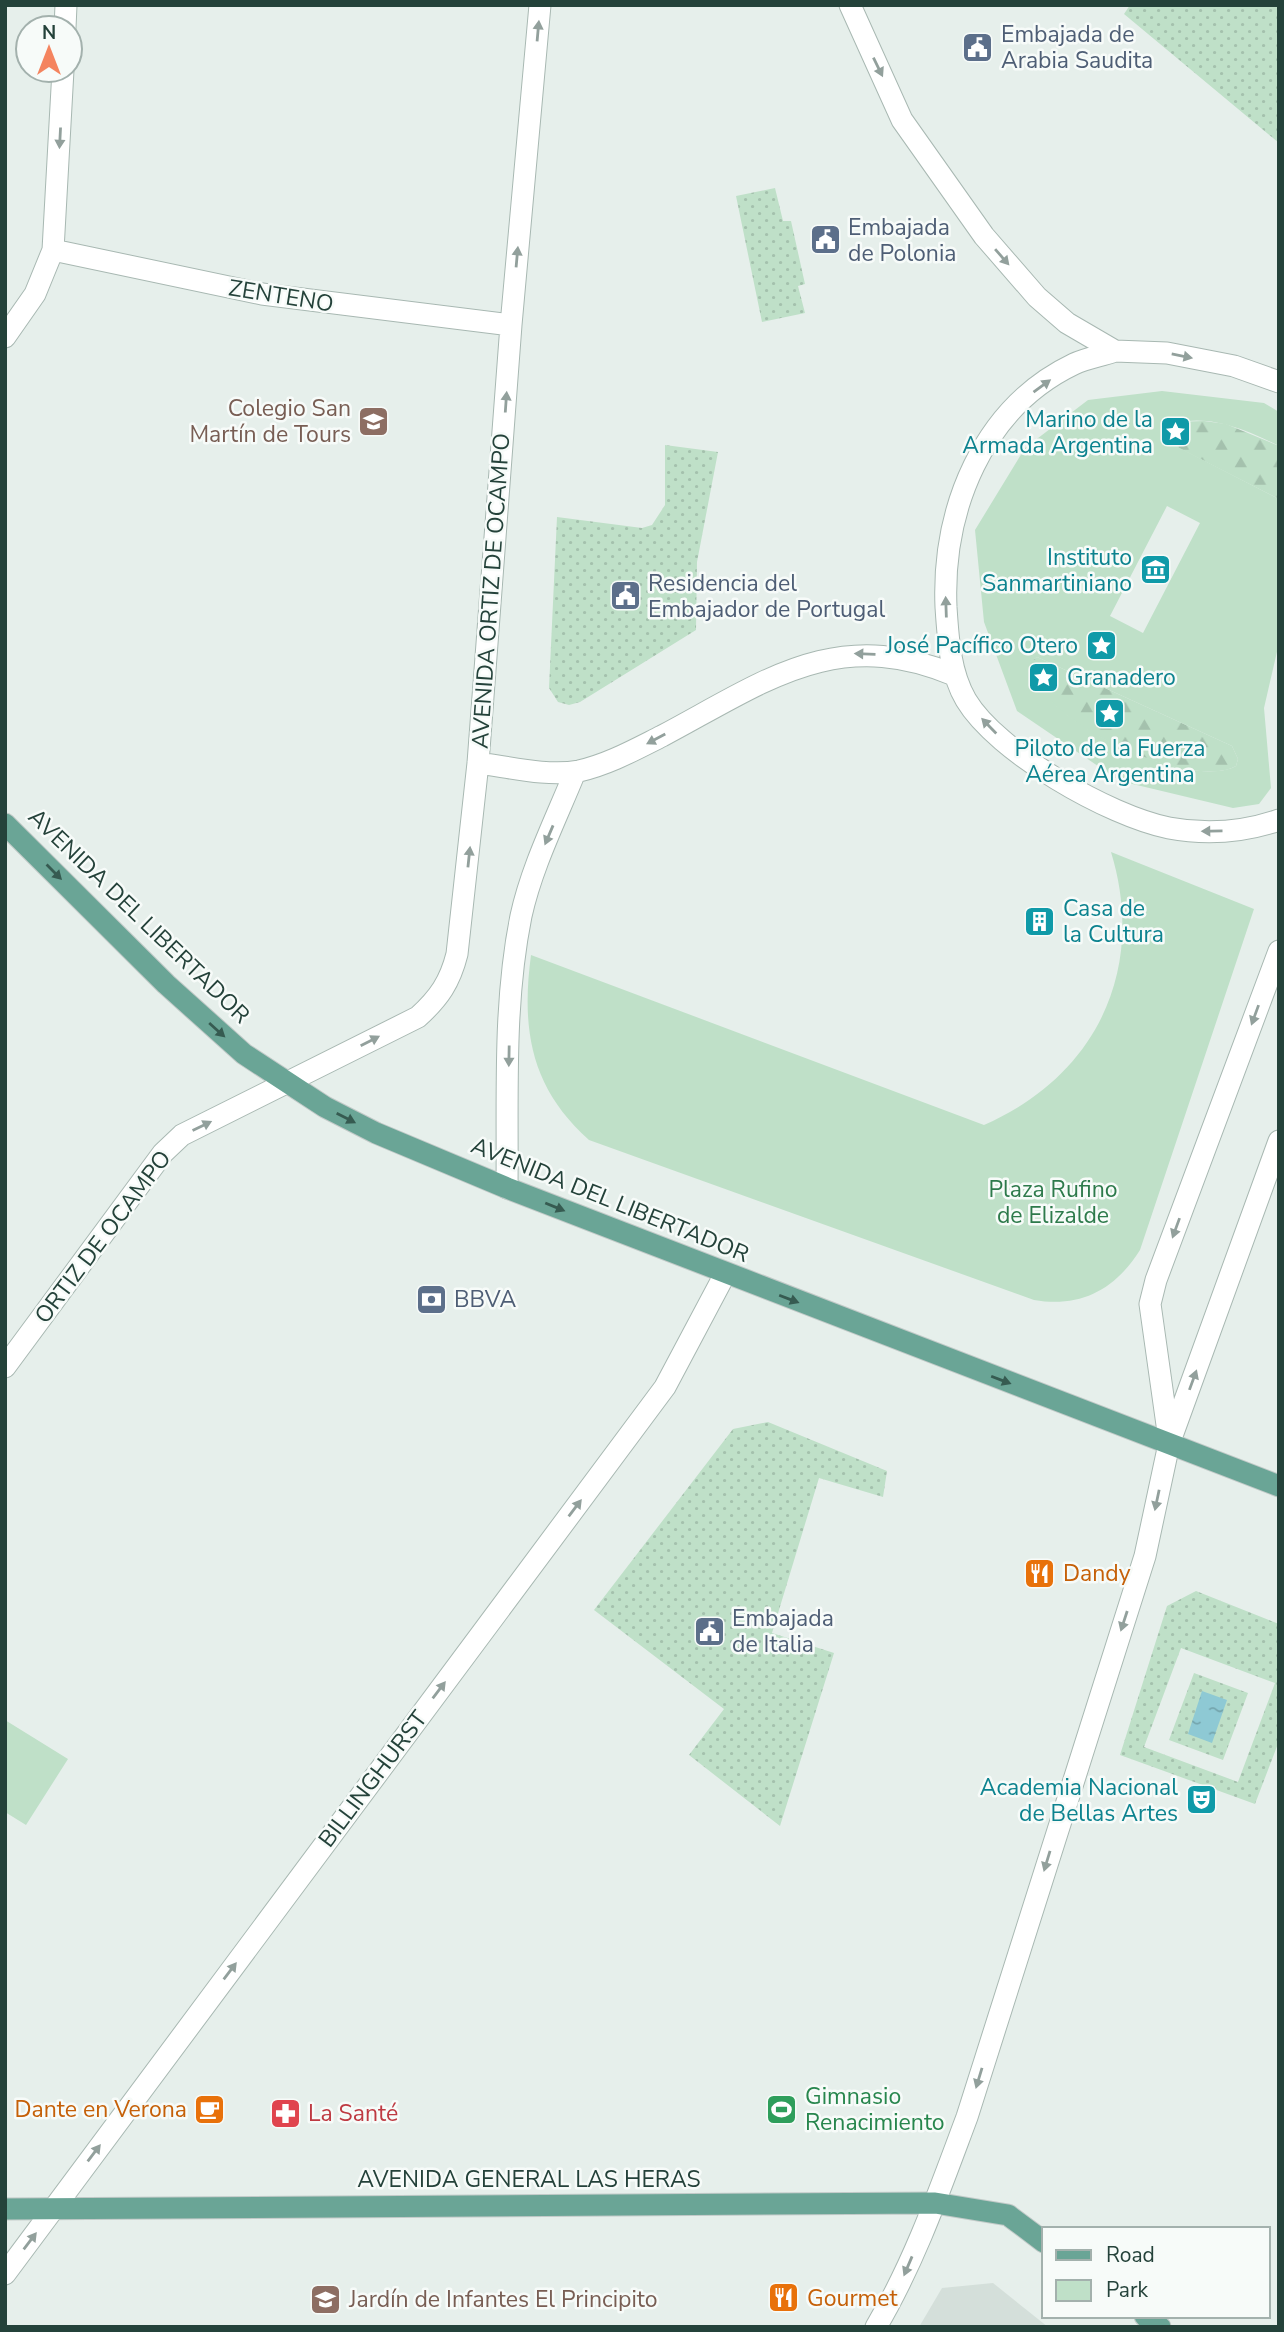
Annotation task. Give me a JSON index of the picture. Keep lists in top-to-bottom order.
{
  "streets": {
    "main road": ["AVENIDA DEL LIBERTADOR", "AVENIDA GENERAL LAS HERAS"],
    "street": [
      "ZENTENO",
      "AVENIDA ORTIZ DE OCAMPO",
      "ORTIZ DE OCAMPO",
      "BILLINGHURST"
    ]
  },
  "crossings": [
    ["ZENTENO", "AVENIDA ORTIZ DE OCAMPO"],
    ["AVENIDA ORTIZ DE OCAMPO", "AVENIDA DEL LIBERTADOR"],
    ["AVENIDA ORTIZ DE OCAMPO", "ORTIZ DE OCAMPO"],
    ["AVENIDA DEL LIBERTADOR", "ORTIZ DE OCAMPO"],
    ["AVENIDA DEL LIBERTADOR", "BILLINGHURST"],
    ["BILLINGHURST", "AVENIDA GENERAL LAS HERAS"]
  ],
  "one_way": ["AVENIDA DEL LIBERTADOR", "ORTIZ DE OCAMPO", "BILLINGHURST"],
  "parks": ["Plaza Rufino de Elizalde"],
  "places": {
    "public building": [
      "Embajada de Arabia Saudita",
      "Embajada de Polonia",
      "Residencia del Embajador de Portugal",
      "Embajada de Italia"
    ],
    "school or university": ["Colegio San Martín de Tours", "Jardín de Infantes El Principito"],
    "place": [
      "Marino de la Armada Argentina",
      "José Pacífico Otero",
      "Granadero",
      "Piloto de la Fuerza Aérea Argentina"
    ],
    "museum": ["Instituto Sanmartiniano"],
    "building": ["Casa de la Cultura"],
    "bank": ["BBVA"],
    "restaurant": ["Dandy", "Gourmet"],
    "theatre": ["Academia Nacional de Bellas Artes"],
    "cafe": ["Dante en Verona"],
    "sports": ["Gimnasio Renacimiento"],
    "pharmacy": ["La Santé"]
  },
  "legend": ["Road", "Park"],
  "north": "top"
}
